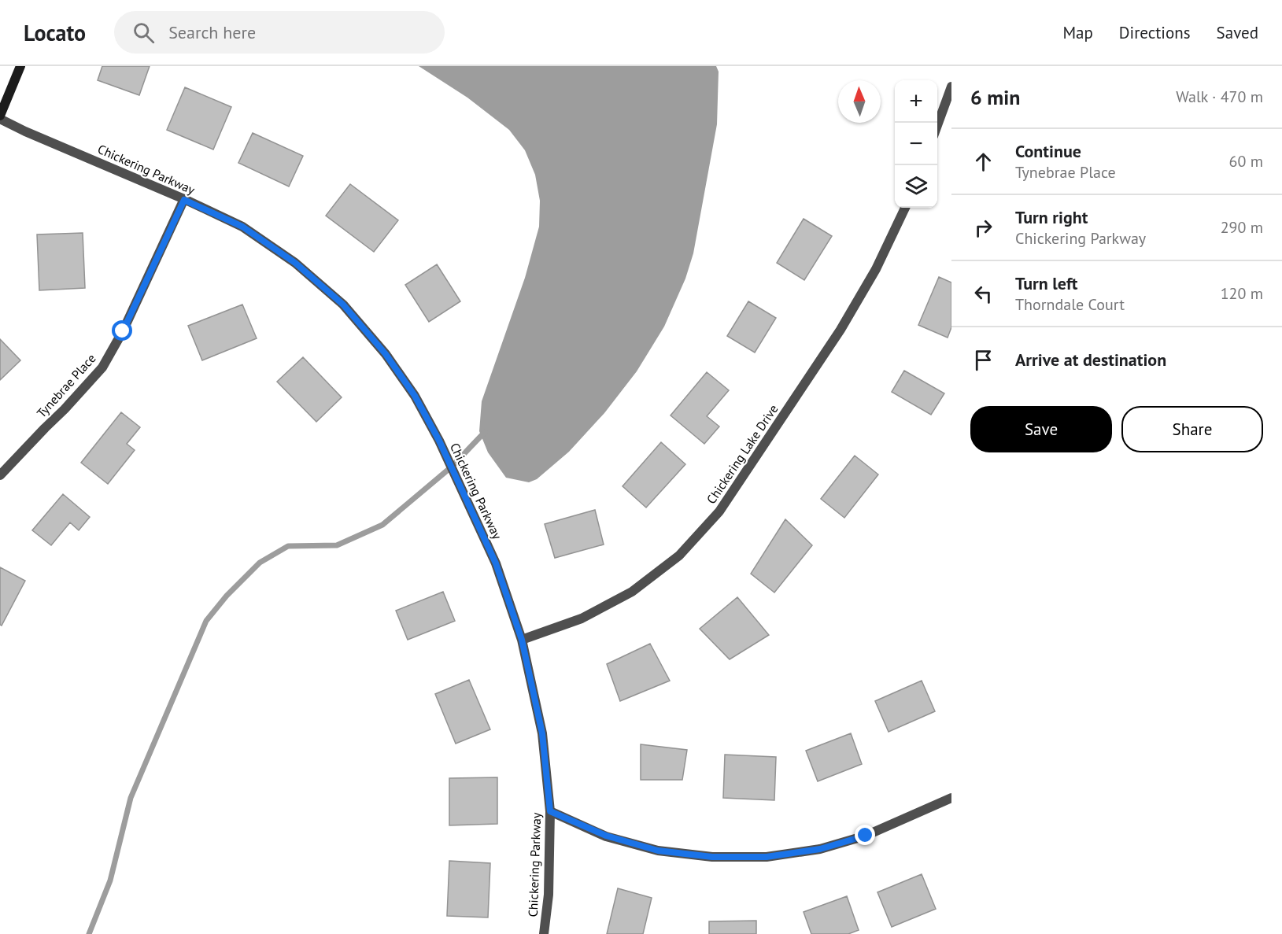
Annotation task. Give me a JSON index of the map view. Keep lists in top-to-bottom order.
{
  "streets": {
    "street": ["Chickering Parkway", "Tynebrae Place", "Chickering Lake Drive"]
  },
  "crossings": [
    ["Chickering Parkway", "Tynebrae Place"],
    ["Chickering Parkway", "Chickering Lake Drive"]
  ],
  "north": "top",
  "page": {
    "header": "Locato",
    "search": "Search here",
    "nav": ["Map", "Directions", "Saved"],
    "heading": ["6 min", "Walk · 470 m"],
    "map_buttons": ["+", "−"],
    "list": [
      ["Continue", "Tynebrae Place", "60 m"],
      ["Turn right", "Chickering Parkway", "290 m"],
      ["Turn left", "Thorndale Court", "120 m"],
      "Arrive at destination"
    ],
    "buttons": ["Save", "Share"]
  }
}
